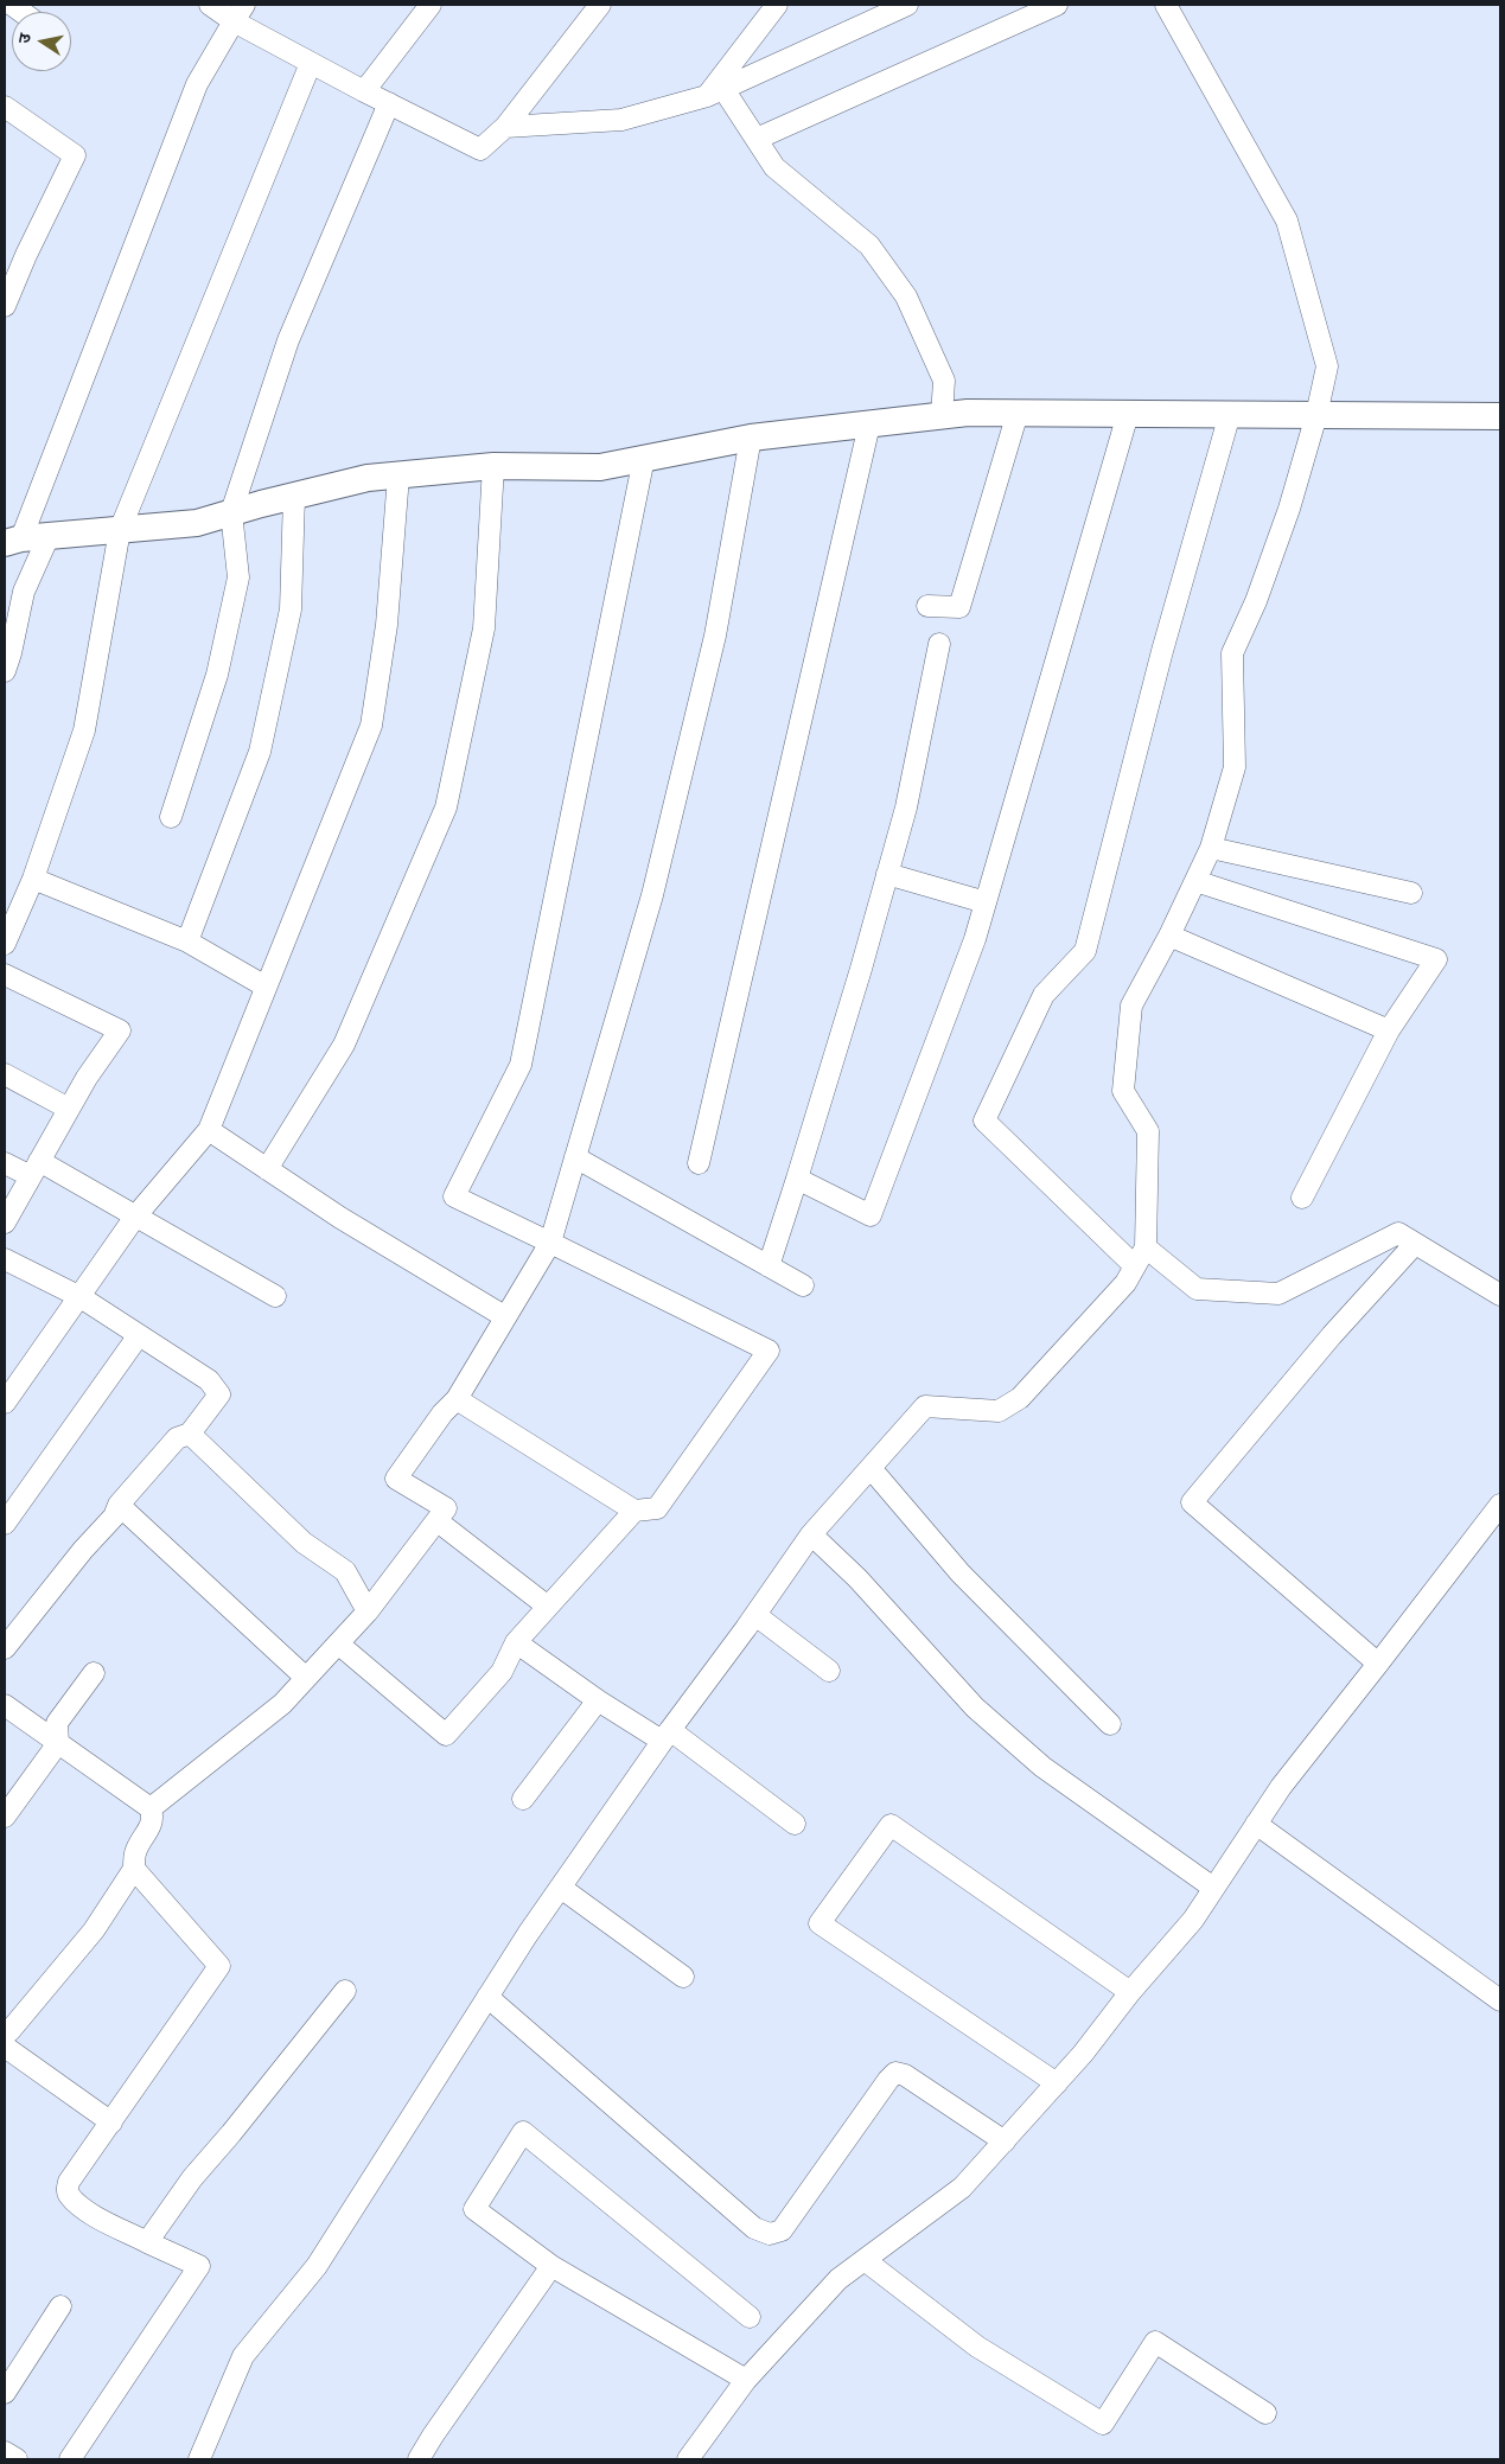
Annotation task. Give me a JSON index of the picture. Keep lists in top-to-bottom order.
{
  "north": "left"
}
